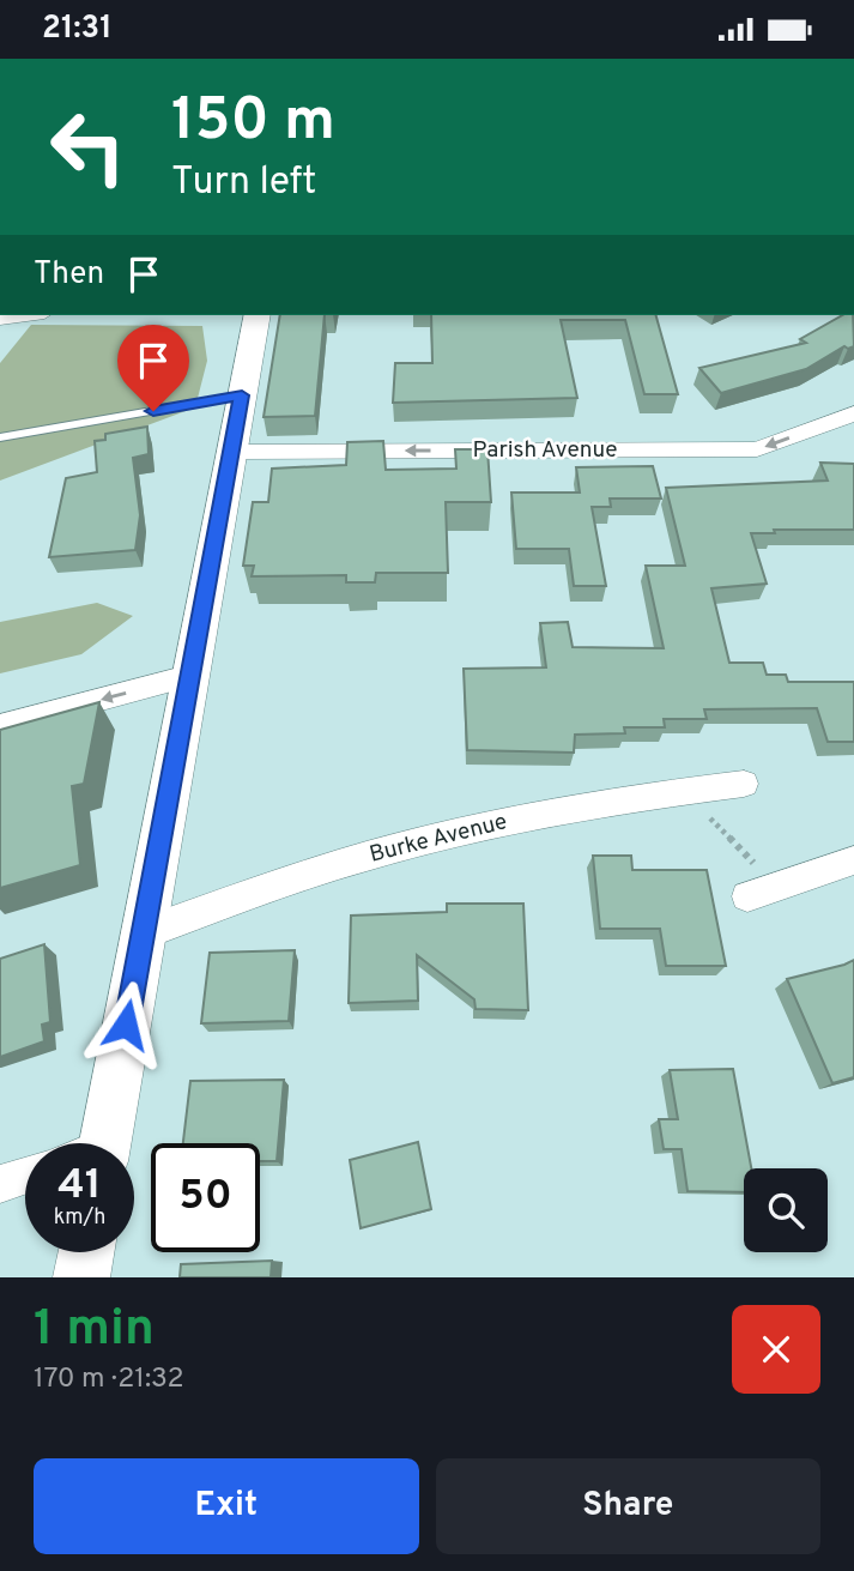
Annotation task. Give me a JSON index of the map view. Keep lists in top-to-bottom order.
{
  "streets": {
    "street": ["Parish Avenue", "Burke Avenue"]
  },
  "one_way": ["Parish Avenue"],
  "page": {
    "status": "21:31",
    "turn": ["150 m", "Turn left"],
    "then": "Then",
    "speed": "41 km/h",
    "limit": "50",
    "heading": ["1 min", "170 m · 21:32"],
    "buttons": ["Exit", "Share"]
  }
}
